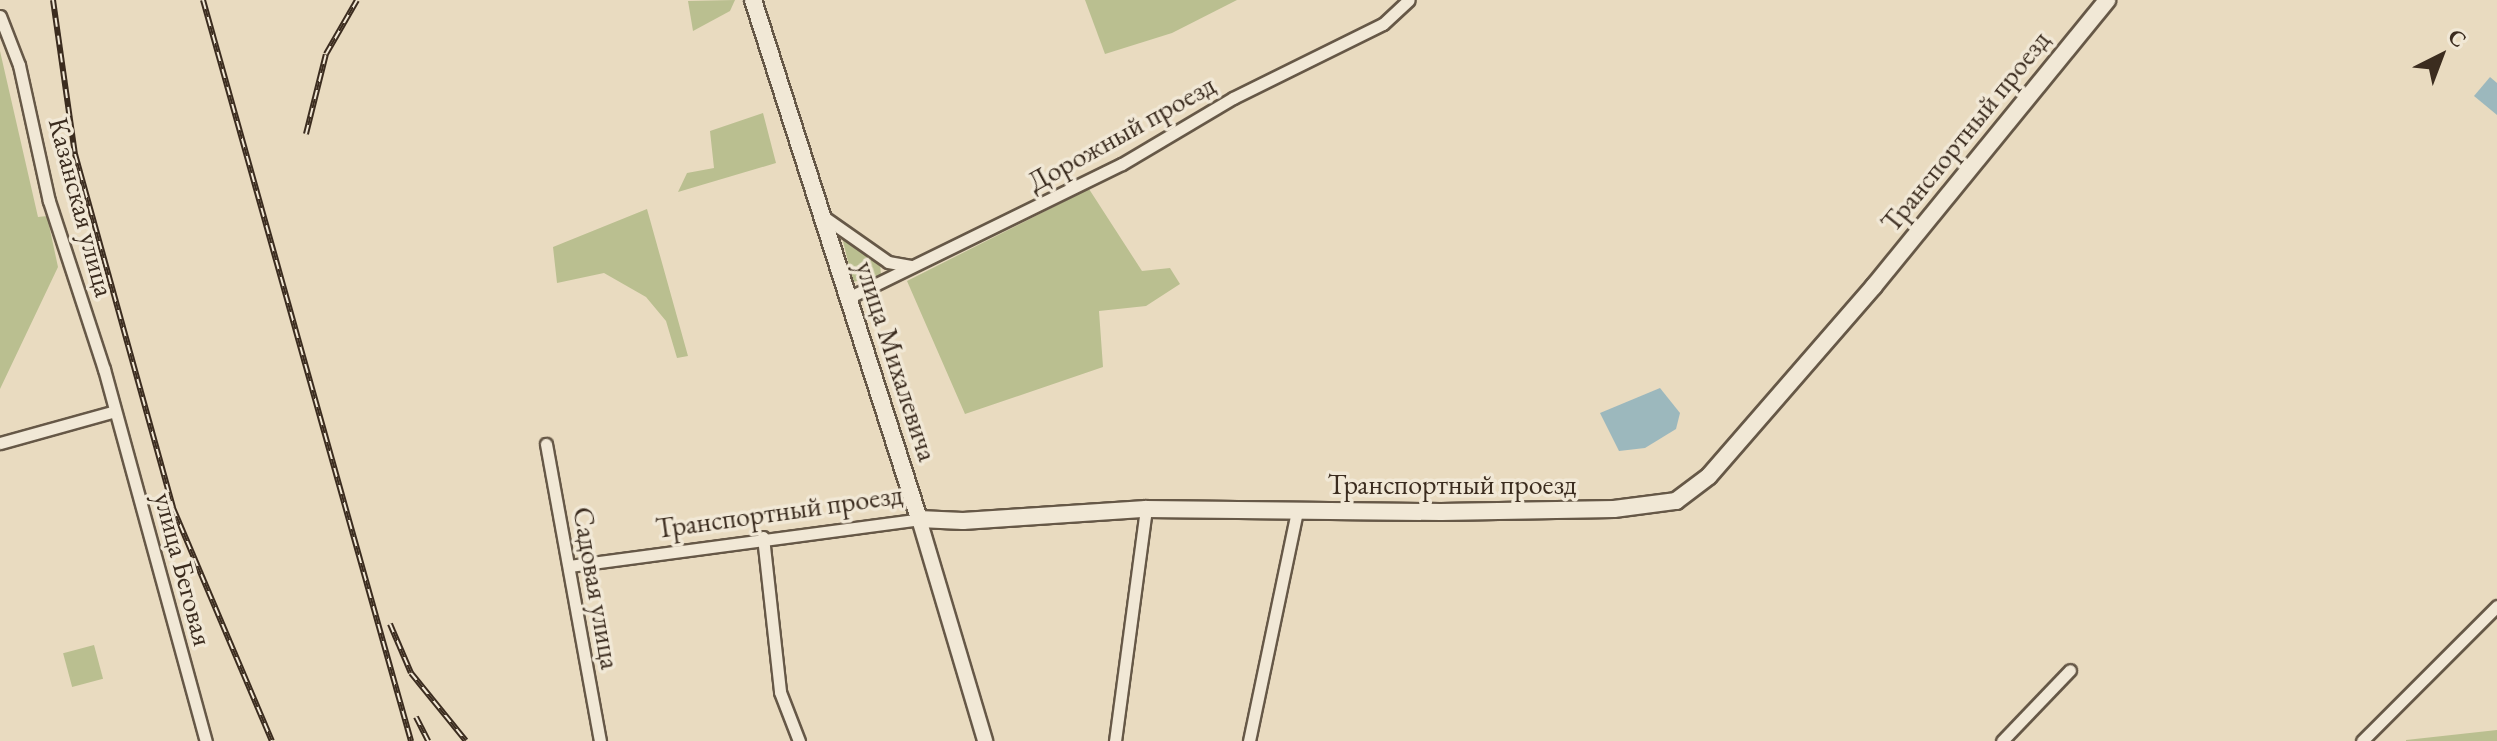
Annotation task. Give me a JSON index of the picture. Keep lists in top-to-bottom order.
{
  "streets": {
    "main road": ["Транспортный проезд", "улица Михалевича"],
    "street": [
      "Дорожный проезд",
      "Казанская улица",
      "улица Беговая",
      "Садовая улица"
    ]
  },
  "crossings": [
    ["Транспортный проезд", "улица Михалевича"],
    ["Транспортный проезд", "Садовая улица"],
    ["Дорожный проезд", "улица Михалевича"],
    ["Казанская улица", "улица Беговая"]
  ],
  "north": "top right"
}
